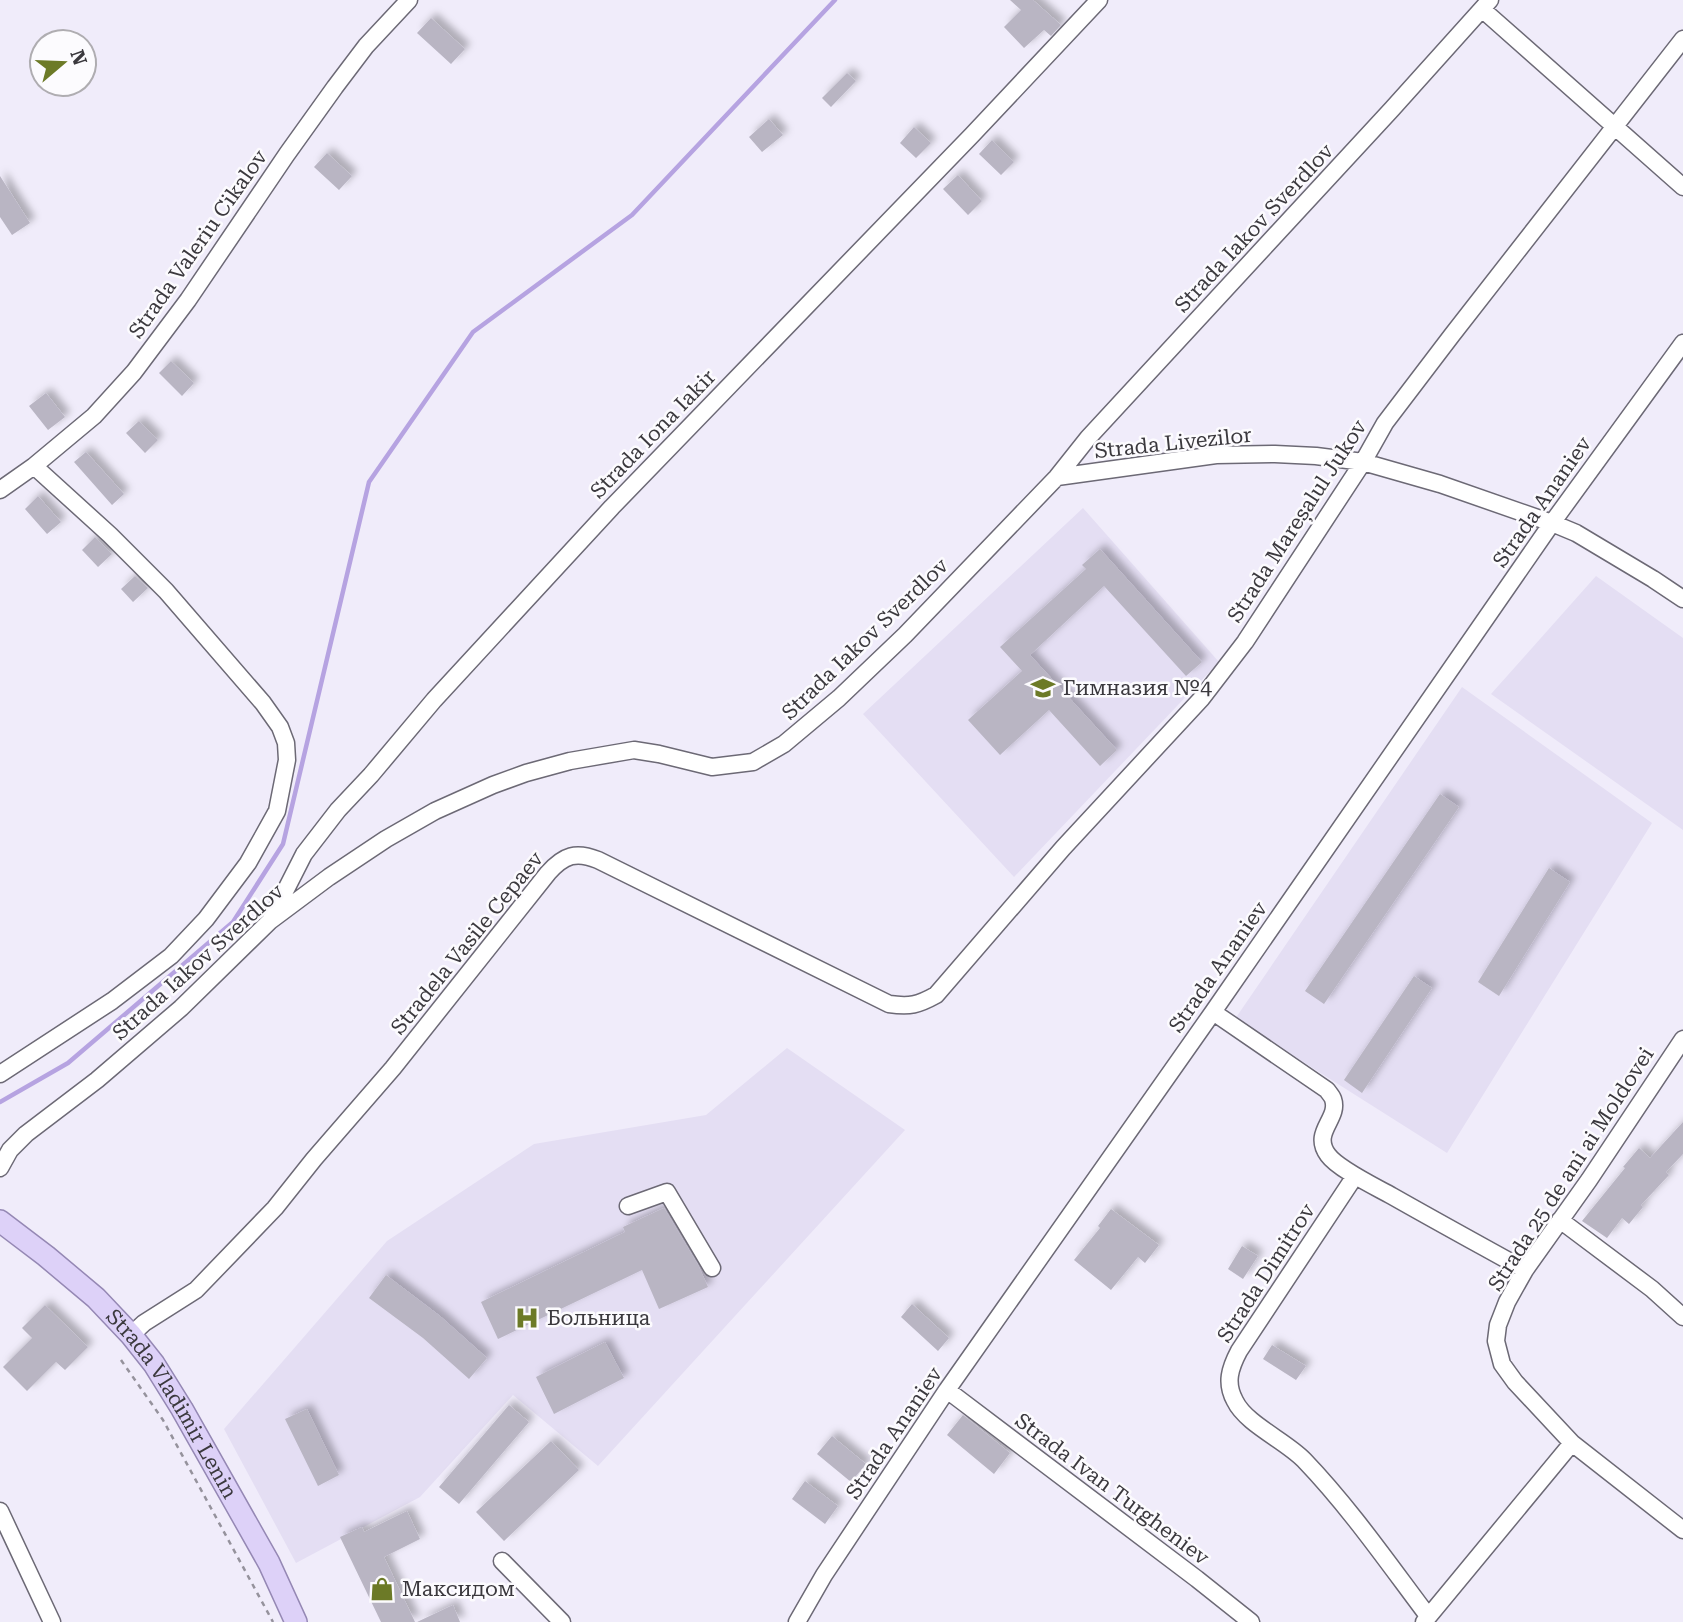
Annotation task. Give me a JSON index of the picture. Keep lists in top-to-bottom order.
{
  "streets": {
    "main road": ["Strada Vladimir Lenin"],
    "street": [
      "Strada Iakov Sverdlov",
      "Strada Valeriu Cikalov",
      "Strada Iona Iakir",
      "Strada Livezilor",
      "Strada Ananiev",
      "Strada Mareșalul Jukov",
      "Stradela Vasile Cepaev",
      "Strada 25 de ani ai Moldovei",
      "Strada Dimitrov",
      "Strada Ivan Turgheniev"
    ]
  },
  "crossings": [
    ["Strada Iakov Sverdlov", "Strada Iona Iakir"],
    ["Strada Iakov Sverdlov", "Strada Livezilor"],
    ["Strada Livezilor", "Strada Ananiev"],
    ["Strada Livezilor", "Strada Mareșalul Jukov"],
    ["Strada Ananiev", "Strada Ivan Turgheniev"],
    ["Strada Mareșalul Jukov", "Stradela Vasile Cepaev"],
    ["Stradela Vasile Cepaev", "Strada Vladimir Lenin"]
  ],
  "places": {
    "school or university": ["Гимназия №4"],
    "hospital": ["Больница"],
    "shop": ["Максидом"]
  },
  "north": "right"
}
